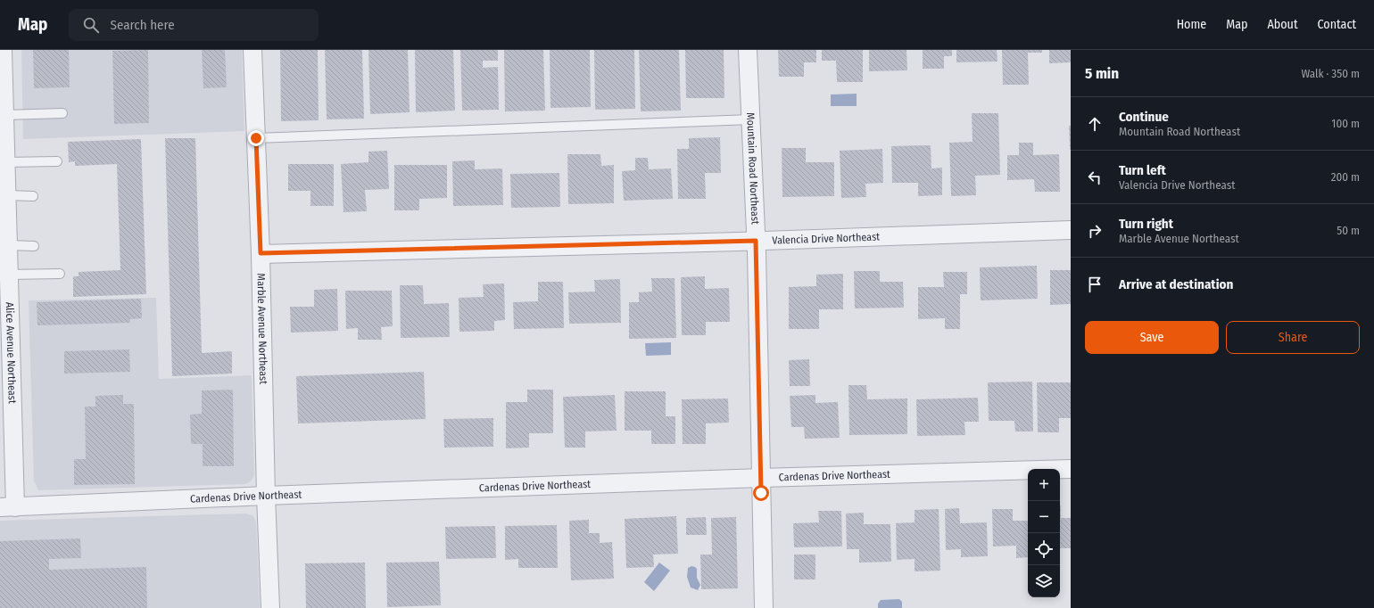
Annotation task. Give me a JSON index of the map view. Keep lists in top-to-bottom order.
{
  "streets": {
    "street": [
      "Mountain Road Northeast",
      "Valencia Drive Northeast",
      "Marble Avenue Northeast",
      "Alice Avenue Northeast",
      "Cardenas Drive Northeast"
    ]
  },
  "crossings": [
    ["Mountain Road Northeast", "Valencia Drive Northeast"],
    ["Mountain Road Northeast", "Cardenas Drive Northeast"],
    ["Valencia Drive Northeast", "Marble Avenue Northeast"],
    ["Marble Avenue Northeast", "Cardenas Drive Northeast"],
    ["Alice Avenue Northeast", "Cardenas Drive Northeast"]
  ],
  "page": {
    "header": "Map",
    "search": "Search here",
    "nav": [
      "Home",
      "Map",
      "About",
      "Contact"
    ],
    "heading": ["5 min", "Walk · 350 m"],
    "list": [
      ["Continue", "Mountain Road Northeast", "100 m"],
      ["Turn left", "Valencia Drive Northeast", "200 m"],
      ["Turn right", "Marble Avenue Northeast", "50 m"],
      "Arrive at destination"
    ],
    "buttons": ["Save", "Share"],
    "map_buttons": ["+", "−"]
  }
}
